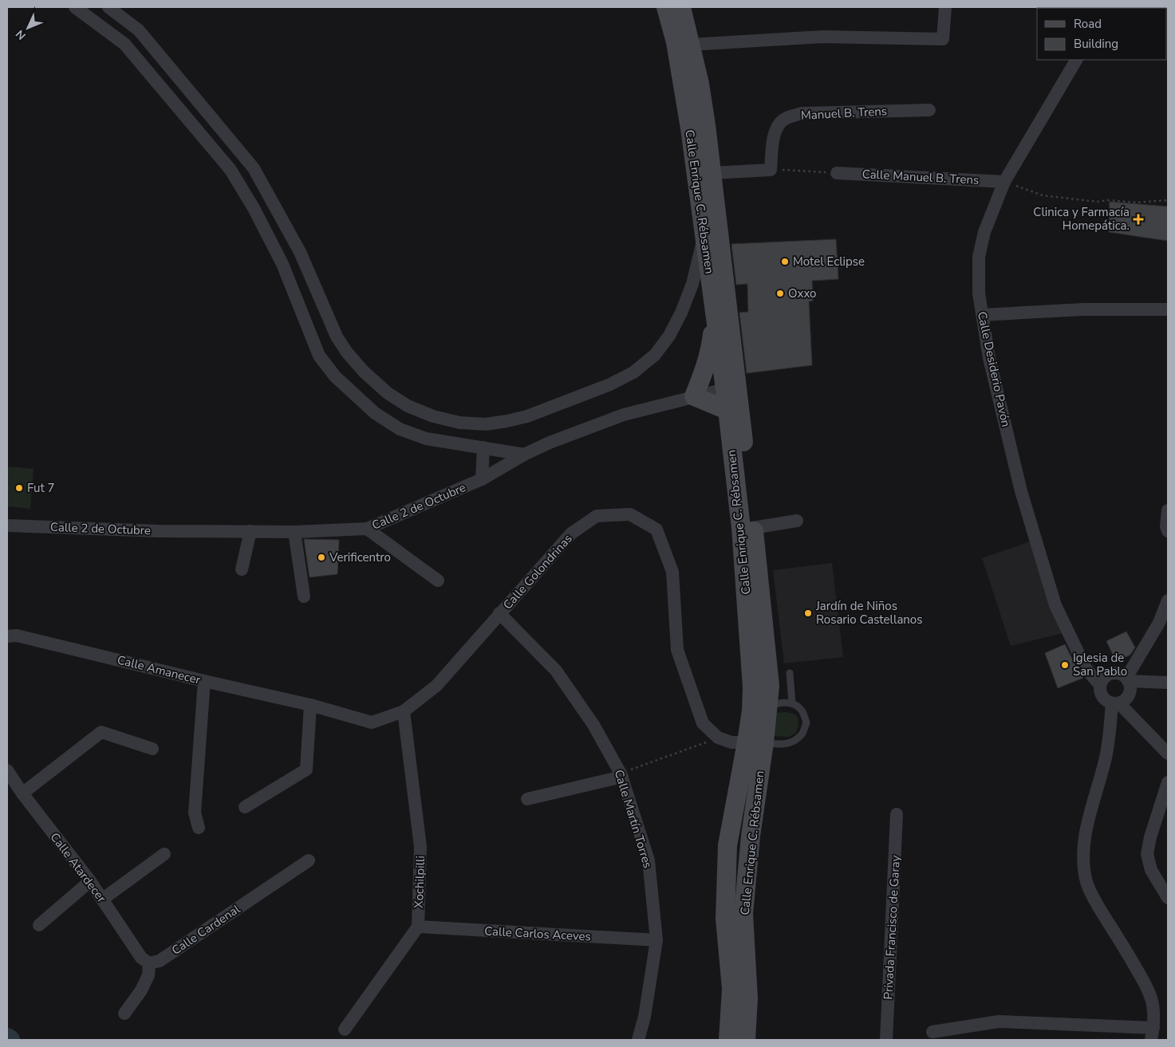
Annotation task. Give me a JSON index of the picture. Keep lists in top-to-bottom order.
{
  "streets": {
    "main road": ["Calle Enrique C. Rébsamen"],
    "street": [
      "Manuel B. Trens",
      "Calle Manuel B. Trens",
      "Calle Desiderio Pavón",
      "Calle 2 de Octubre",
      "Calle Golondrinas",
      "Calle Amanecer",
      "Calle Martín Torres",
      "Calle Atardecer",
      "Xochilpilli",
      "Privada Francisco de Garay",
      "Calle Cardenal",
      "Calle Carlos Aceves"
    ]
  },
  "crossings": [
    ["Calle Manuel B. Trens", "Calle Desiderio Pavón"],
    ["Calle Enrique C. Rébsamen", "Calle 2 de Octubre"],
    ["Calle Golondrinas", "Calle Amanecer"],
    ["Calle Golondrinas", "Calle Martín Torres"],
    ["Calle Amanecer", "Calle Martín Torres"],
    ["Calle Amanecer", "Xochilpilli"],
    ["Calle Martín Torres", "Calle Carlos Aceves"],
    ["Calle Atardecer", "Calle Cardenal"],
    ["Xochilpilli", "Calle Carlos Aceves"]
  ],
  "places": {
    "health": ["Clinica y Farmacía Homepática."],
    "other": [
      "Motel Eclipse",
      "Oxxo",
      "Fut 7",
      "Verificentro",
      "Jardín de Niños Rosario Castellanos",
      "Iglesia de San Pablo"
    ]
  },
  "legend": ["Road", "Building"],
  "north": "bottom left"
}
